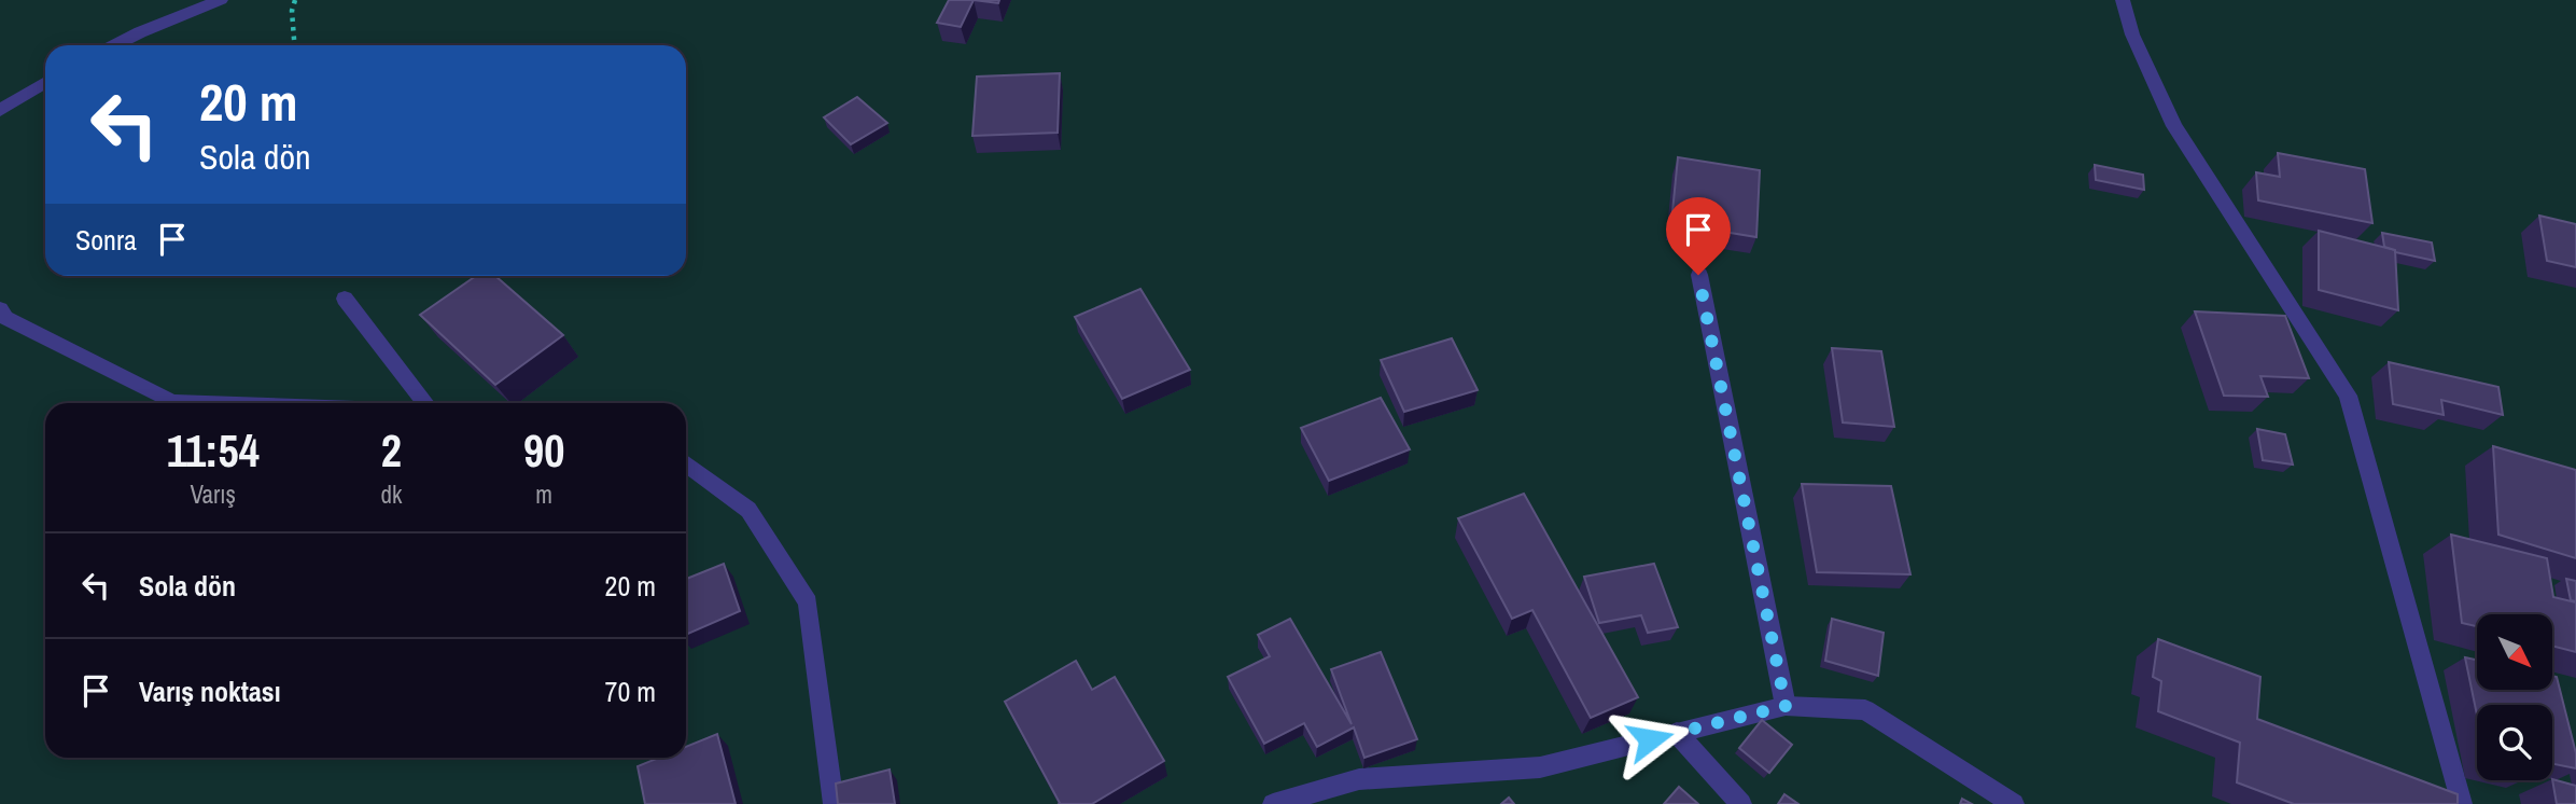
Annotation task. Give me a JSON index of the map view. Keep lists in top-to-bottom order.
{
  "north": "bottom right",
  "page": {
    "turn": ["20 m", "Sola dön"],
    "then": "Sonra",
    "eta": [
      "11:54",
      "Varış",
      "2",
      "dk",
      "90",
      "m"
    ],
    "list": [
      {
        "name": "Sola dön",
        "value": "20 m"
      },
      {
        "name": "Varış noktası",
        "value": "70 m"
      }
    ]
  }
}
